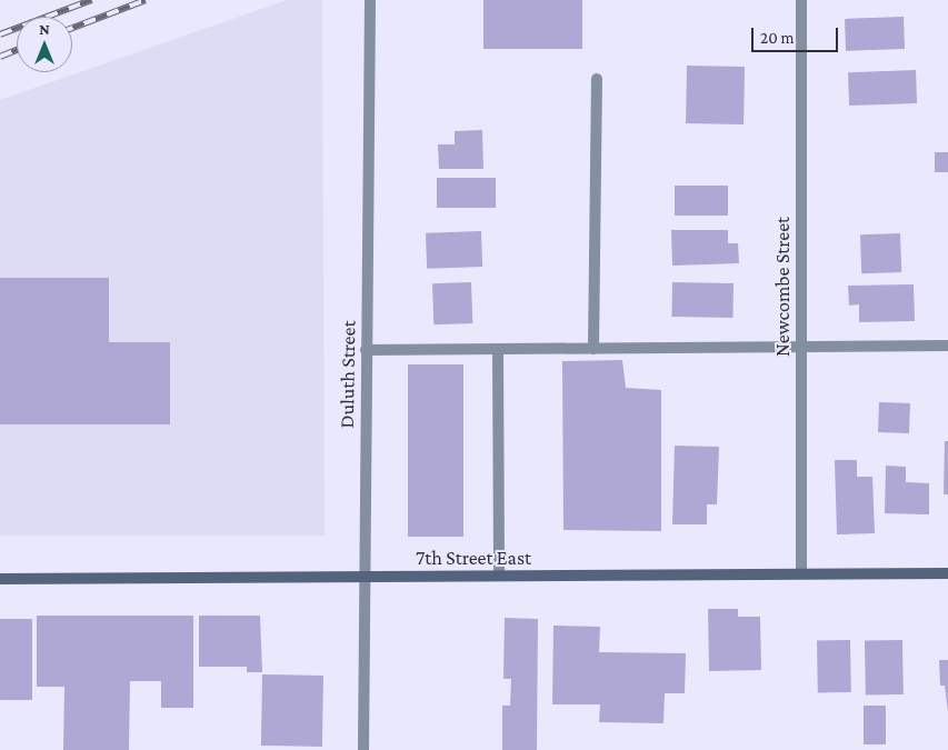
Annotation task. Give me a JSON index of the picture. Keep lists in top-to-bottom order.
{
  "streets": {
    "street": ["Newcombe Street", "Duluth Street", "7th Street East"]
  },
  "crossings": [
    ["Newcombe Street", "7th Street East"],
    ["Duluth Street", "7th Street East"]
  ],
  "scale_bar": "20 m",
  "north": "top"
}
